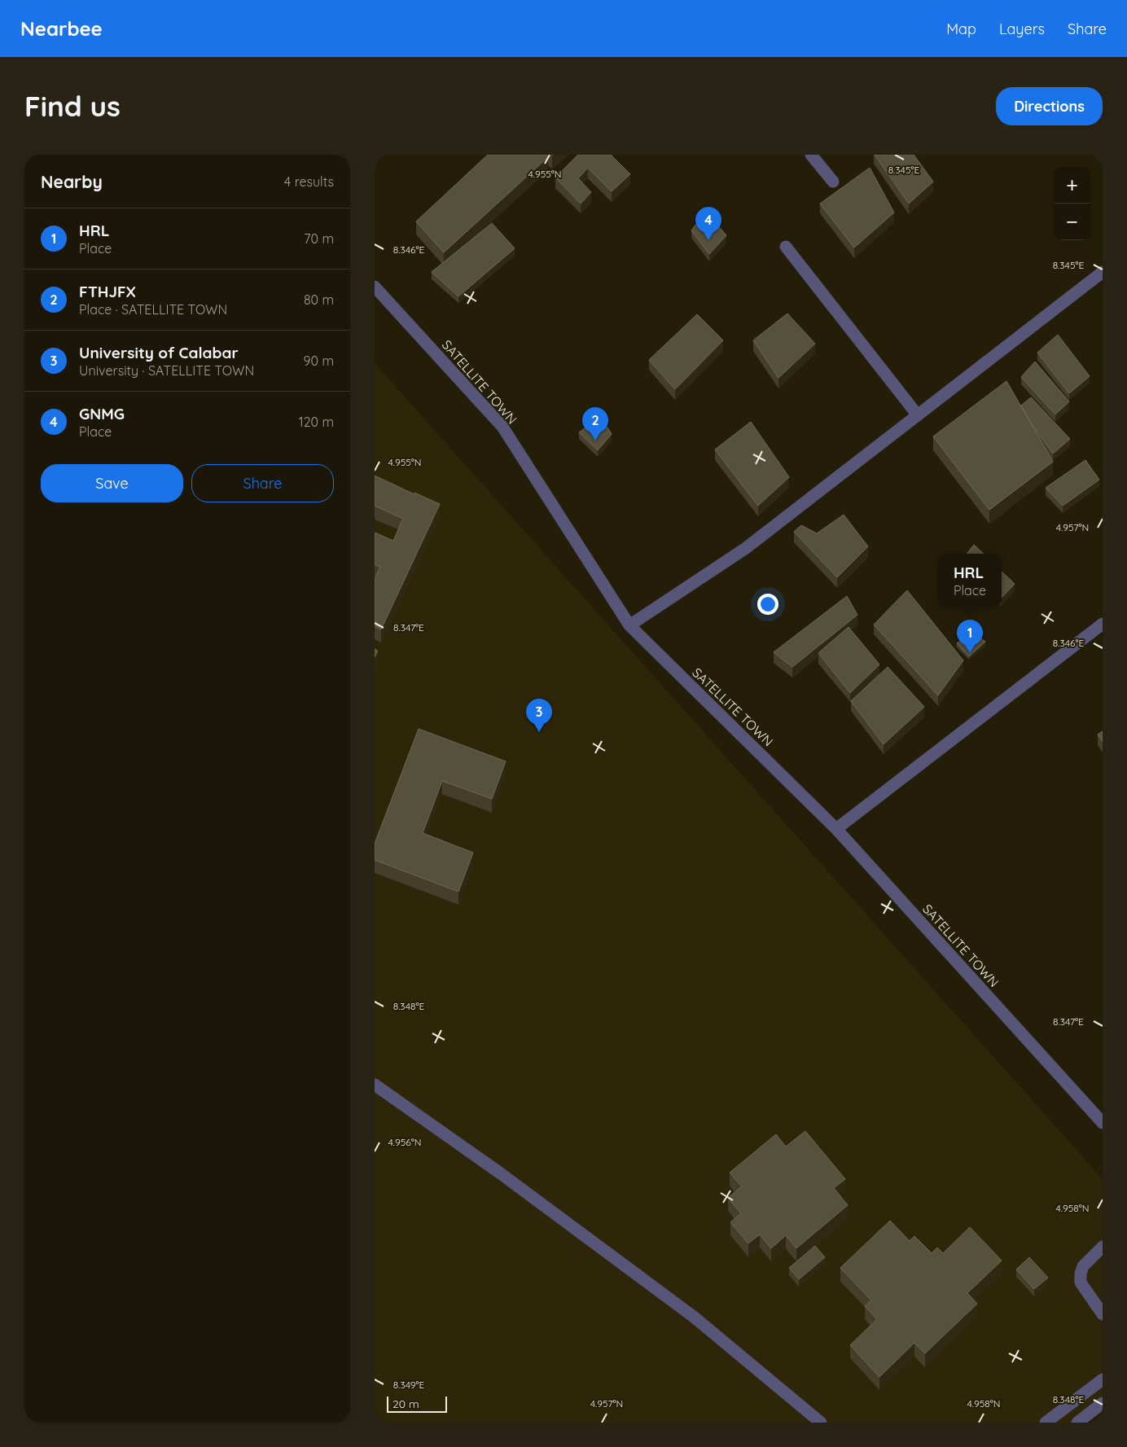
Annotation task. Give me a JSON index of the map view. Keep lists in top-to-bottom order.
{
  "streets": {
    "street": ["SATELLITE TOWN"]
  },
  "scale_bar": "20 m",
  "page": {
    "header": "Nearbee",
    "nav": ["Map", "Layers", "Share"],
    "buttons": [
      "Directions",
      ["Save", "Share"]
    ],
    "title": "Find us",
    "heading": ["Nearby", "4 results"],
    "map_buttons": ["+", "−"],
    "pins": [
      "4",
      "2",
      "1",
      "3"
    ],
    "list": [
      {
        "mark": "1",
        "name": "HRL",
        "note": "Place",
        "value": "70 m"
      },
      {
        "mark": "2",
        "name": "FTHJFX",
        "note": "Place · SATELLITE TOWN",
        "value": "80 m"
      },
      {
        "mark": "3",
        "name": "University of Calabar",
        "note": "University · SATELLITE TOWN",
        "value": "90 m"
      },
      {
        "mark": "4",
        "name": "GNMG",
        "note": "Place",
        "value": "120 m"
      }
    ],
    "popup": ["HRL", "Place"],
    "scale": "20 m"
  },
  "coordinates": [
    "8.345°E",
    "4.955°N",
    "8.346°E",
    "4.957°N",
    "8.347°E",
    "8.348°E",
    "4.956°N",
    "4.958°N",
    "8.349°E"
  ]
}
